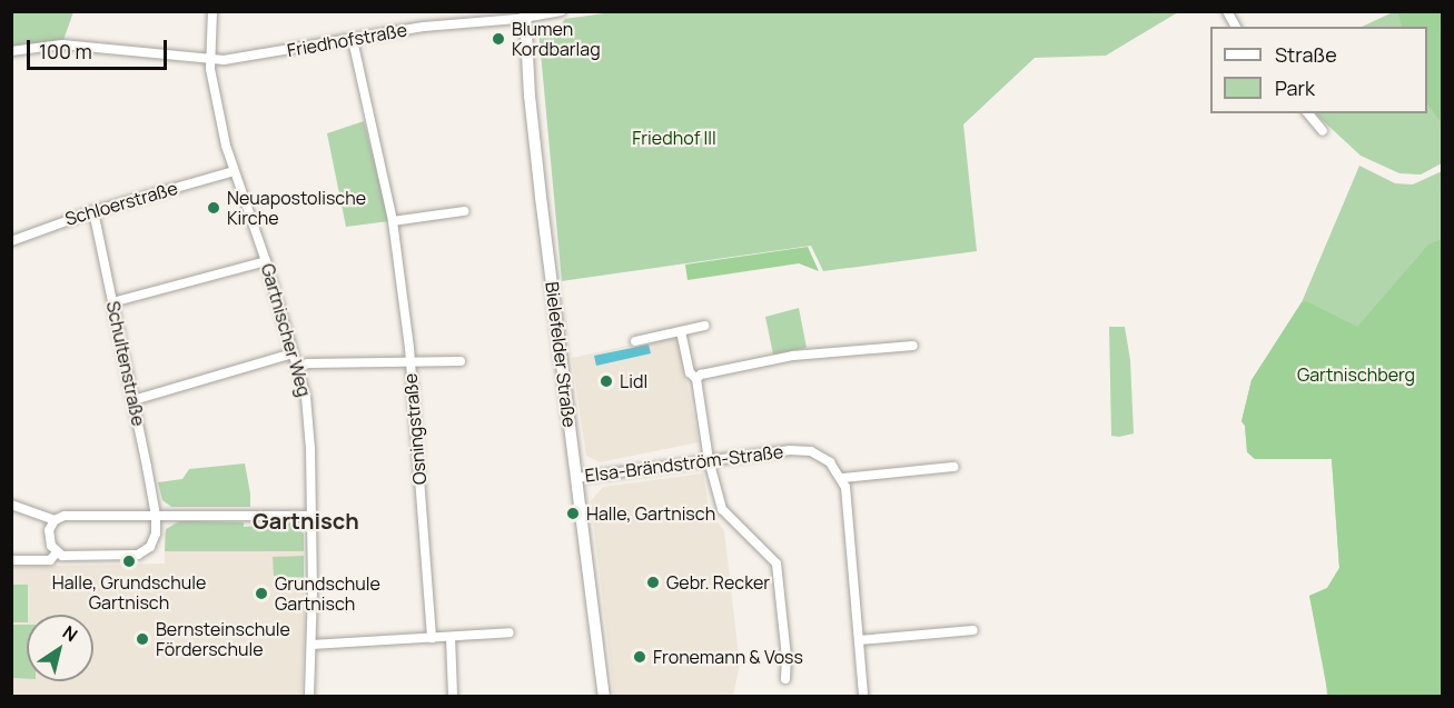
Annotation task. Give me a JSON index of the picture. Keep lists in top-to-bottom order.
{
  "streets": {
    "street": [
      "Friedhofstraße",
      "Schloerstraße",
      "Gartnischer Weg",
      "Bielefelder Straße",
      "Schultenstraße",
      "Osningstraße",
      "Elsa-Brändström-Straße"
    ]
  },
  "crossings": [
    ["Friedhofstraße", "Gartnischer Weg"],
    ["Friedhofstraße", "Bielefelder Straße"],
    ["Friedhofstraße", "Osningstraße"],
    ["Schloerstraße", "Gartnischer Weg"],
    ["Schloerstraße", "Schultenstraße"],
    ["Bielefelder Straße", "Elsa-Brändström-Straße"]
  ],
  "districts": ["Gartnisch"],
  "parks": ["Friedhof III", "Gartnischberg"],
  "places": [
    "Blumen Kordbarlag",
    "Neuapostolische Kirche",
    "Lidl",
    "Halle, Gartnisch",
    "Halle, Grundschule Gartnisch",
    "Gebr. Recker",
    "Grundschule Gartnisch",
    "Bernsteinschule Förderschule",
    "Fronemann & Voss"
  ],
  "legend": ["Straße", "Park"],
  "scale_bar": "100 m",
  "north": "top right"
}
